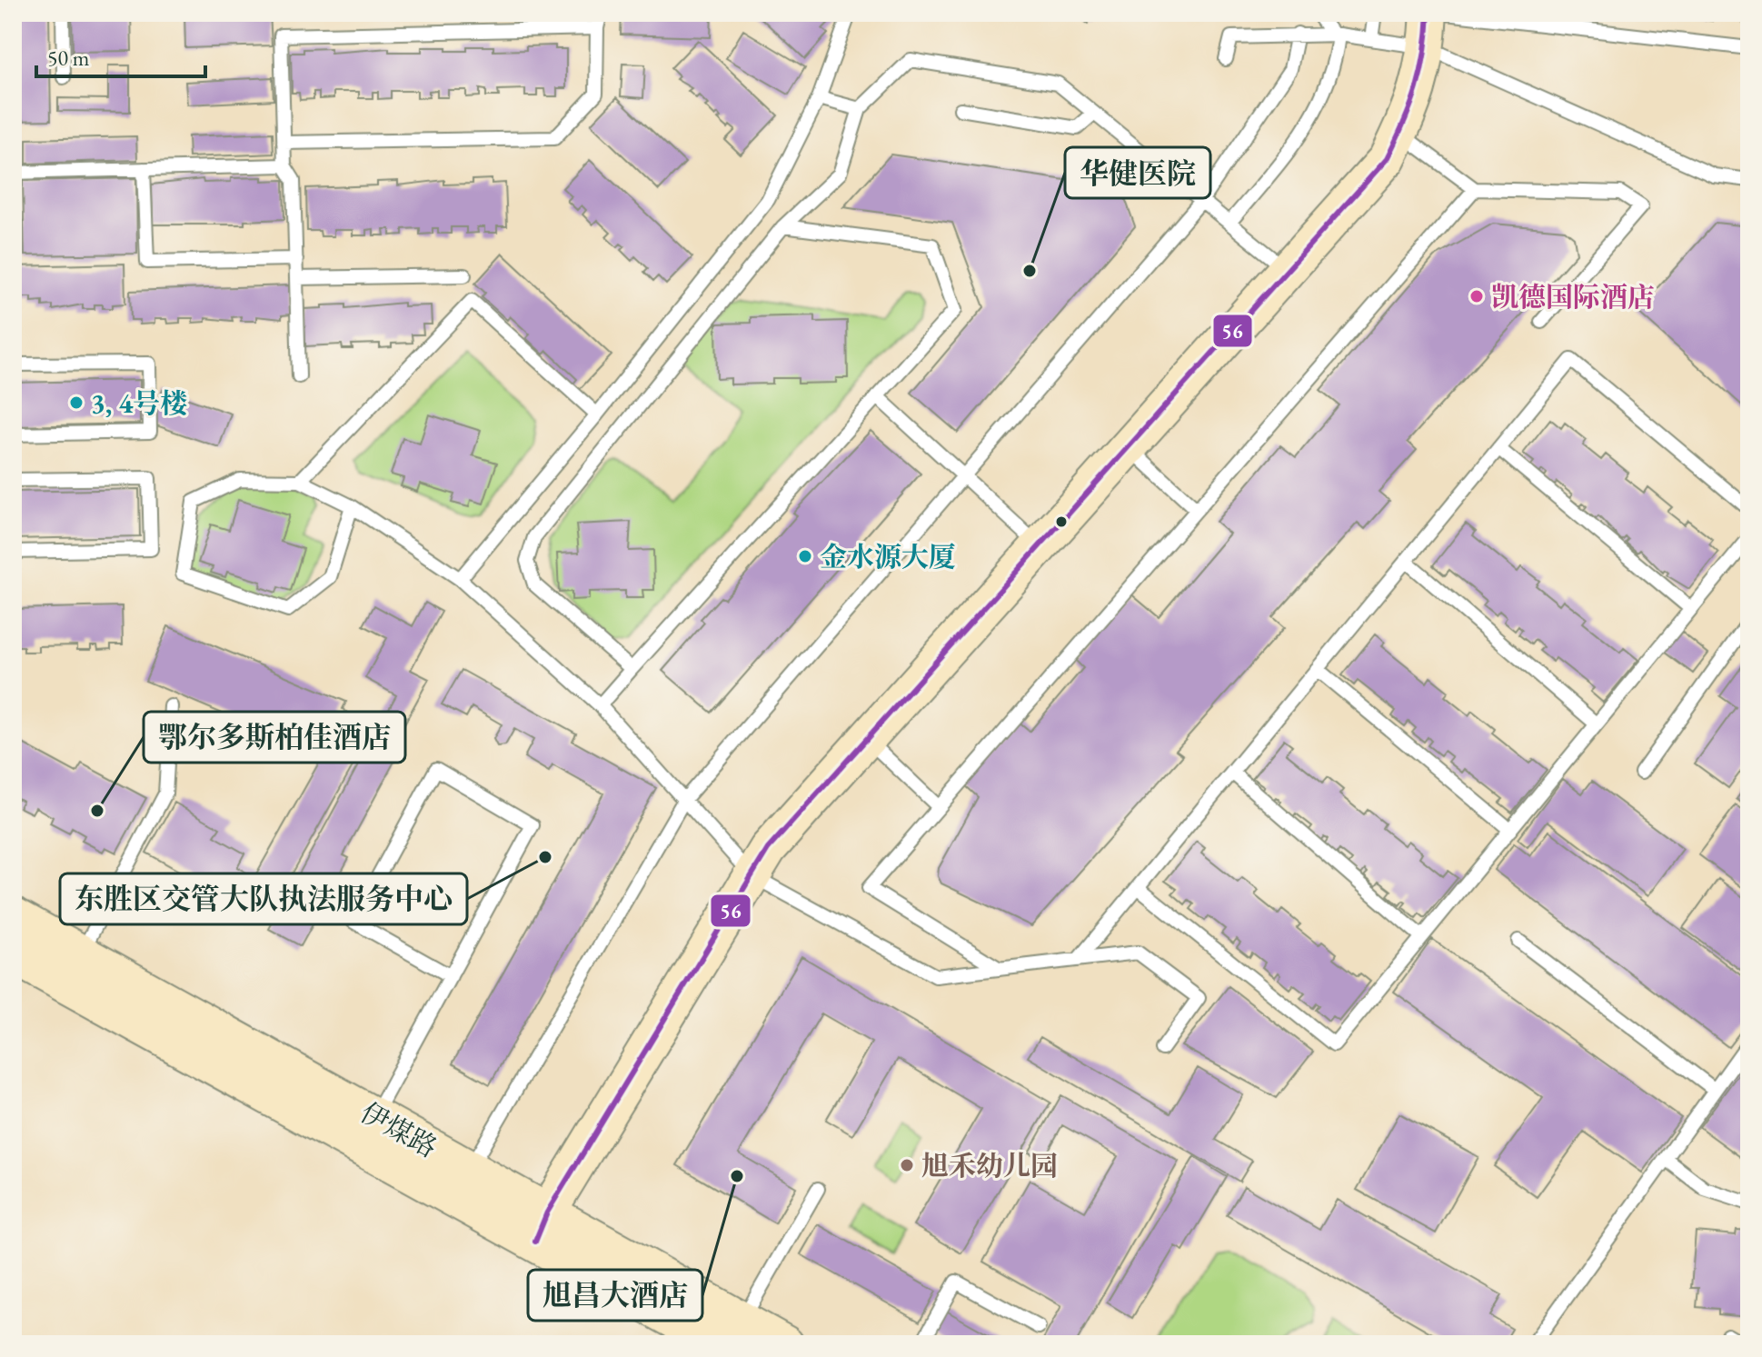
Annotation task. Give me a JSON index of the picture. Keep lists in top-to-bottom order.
{
  "streets": {
    "main road": ["伊煤路"]
  },
  "places": [
    "华健医院",
    "凯德国际酒店",
    "3, 4号楼",
    "金水源大厦",
    "鄂尔多斯柏佳酒店",
    "东胜区交管大队执法服务中心",
    "旭禾幼儿园",
    "旭昌大酒店"
  ],
  "lines": ["transit line 56"],
  "scale_bar": "50 m"
}
